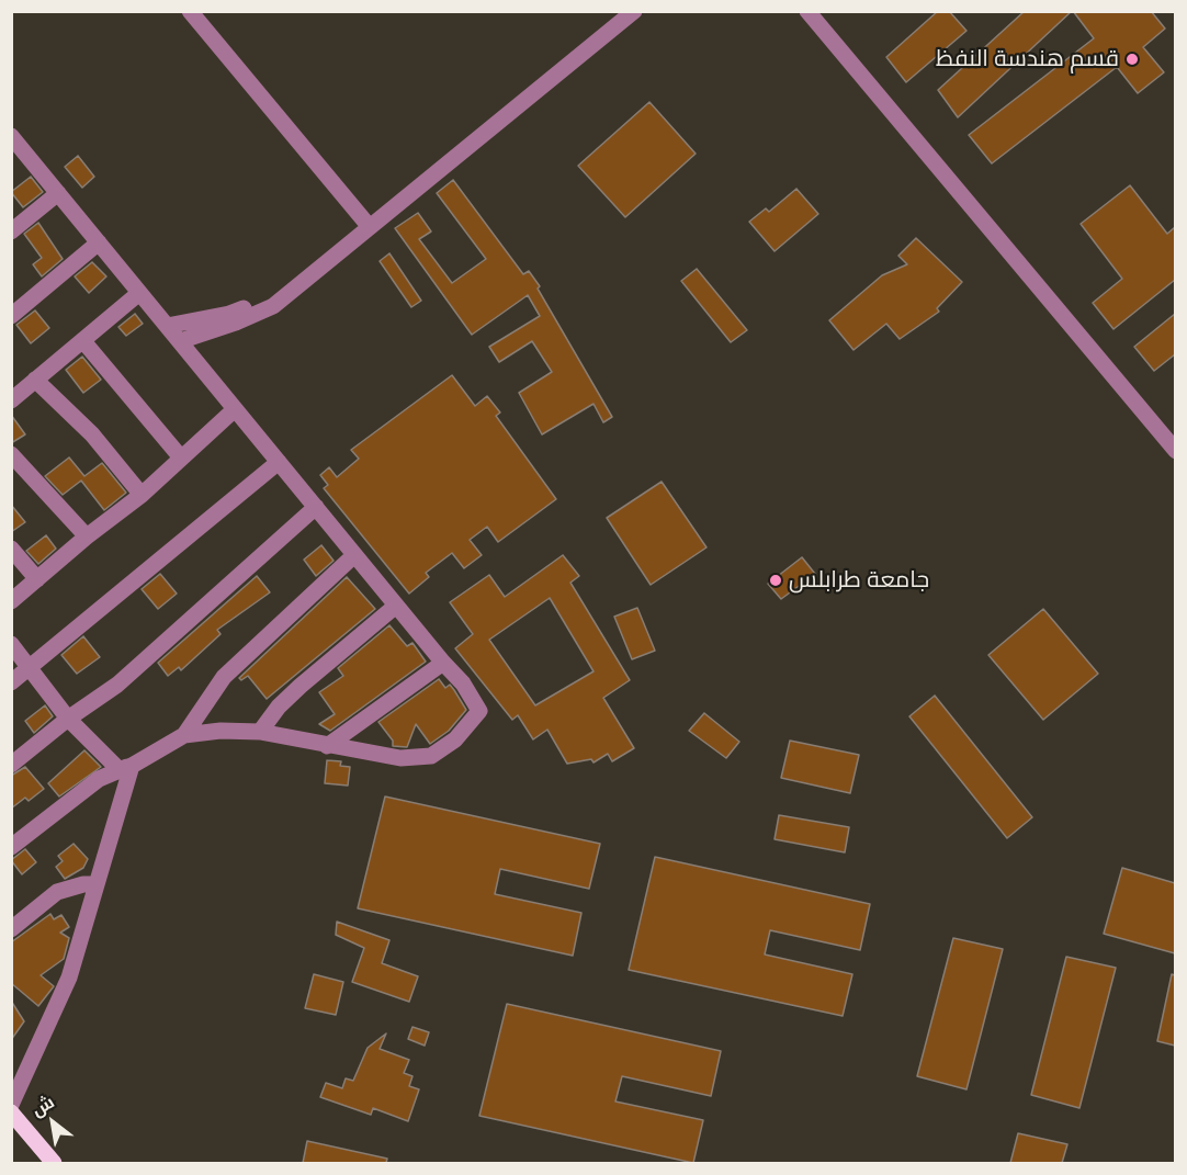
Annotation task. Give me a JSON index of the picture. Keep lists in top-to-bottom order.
{
  "places": ["قسم هندسة النفظ", "جامعة طرابلس"],
  "north": "top left"
}
